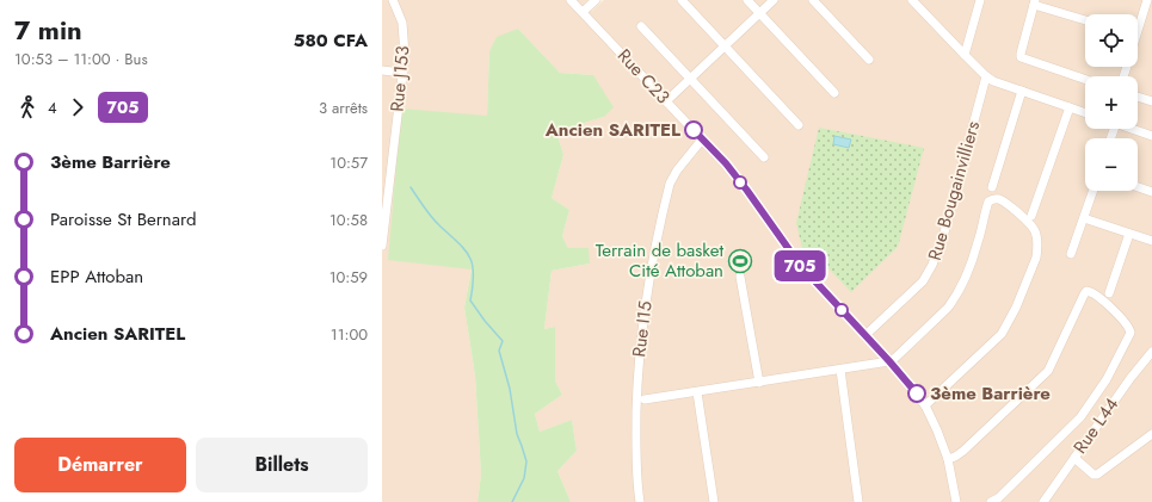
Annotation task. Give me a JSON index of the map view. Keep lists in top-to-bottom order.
{
  "streets": {
    "street": [
      "Rue C23",
      "Rue J153",
      "Rue Bougainvilliers",
      "Rue I15",
      "Rue L44"
    ]
  },
  "crossings": [
    ["Rue C23", "Rue Bougainvilliers"],
    ["Rue C23", "Rue I15"]
  ],
  "places": {
    "other": ["Ancien SARITEL", "3ème Barrière"],
    "sports": ["Terrain de basket Cité Attoban"]
  },
  "lines": ["bus line 705"],
  "page": {
    "heading": ["7 min", "10:53 – 11:00 · Bus", "580 CFA"],
    "on_map": "705",
    "map_buttons": ["+", "−"],
    "legs": ["4", "705", "3 arrêts"],
    "list": [
      {
        "name": "3ème Barrière",
        "value": "10:57"
      },
      {
        "name": "Paroisse St Bernard",
        "value": "10:58"
      },
      {
        "name": "EPP Attoban",
        "value": "10:59"
      },
      {
        "name": "Ancien SARITEL",
        "value": "11:00"
      }
    ],
    "buttons": ["Démarrer", "Billets"]
  }
}
